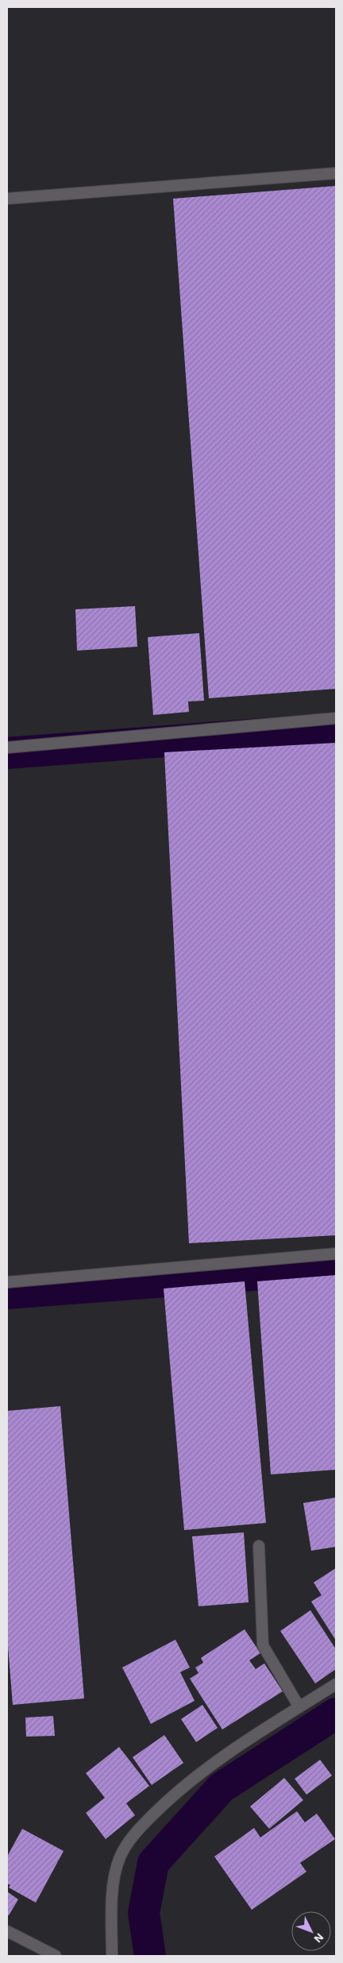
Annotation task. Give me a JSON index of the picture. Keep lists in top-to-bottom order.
{
  "north": "bottom right"
}
